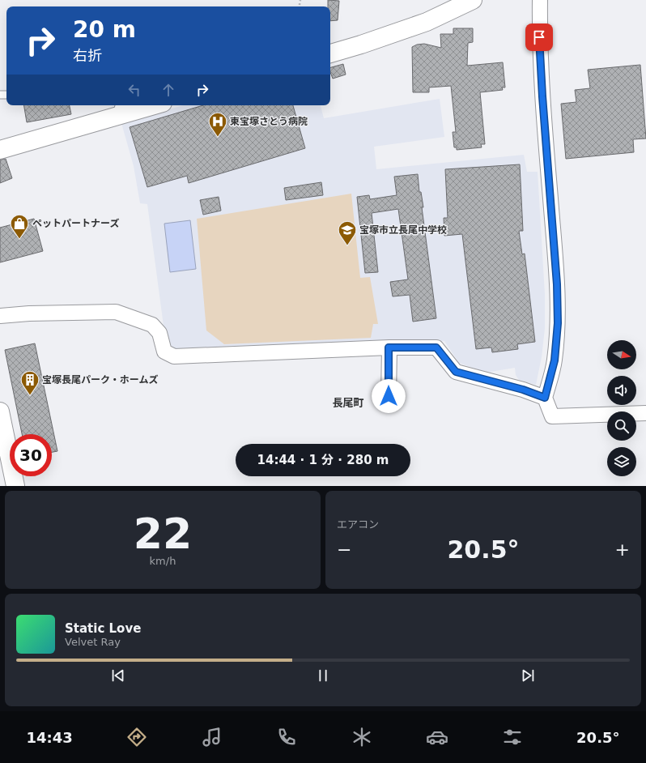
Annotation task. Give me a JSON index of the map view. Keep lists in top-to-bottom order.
{
  "districts": ["長尾町"],
  "places": {
    "hospital": ["東宝塚さとう病院"],
    "shop": ["ペットパートナーズ"],
    "school or university": ["宝塚市立長尾中学校"],
    "building": ["宝塚長尾パーク・ホームズ"]
  },
  "north": "right",
  "page": {
    "turn": ["20 m", "右折"],
    "limit": "30",
    "trip": "14:44 · 1 分 · 280 m",
    "tile": [
      ["22", "km/h"],
      "エアコン"
    ],
    "heat": ["−", "20.5°", "+"],
    "song": ["Static Love", "Velvet Ray"],
    "tabs": ["14:43", "20.5°"]
  }
}
